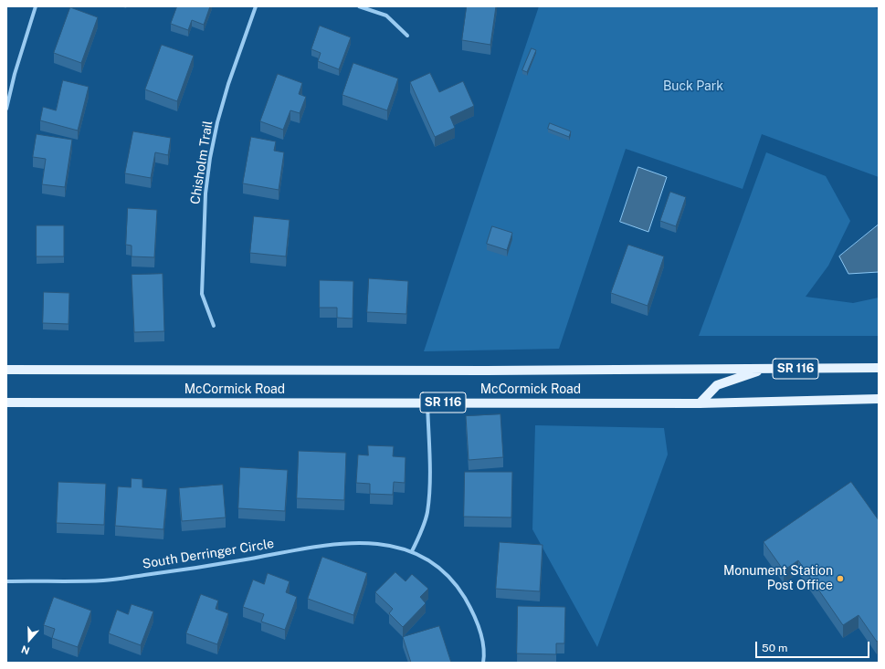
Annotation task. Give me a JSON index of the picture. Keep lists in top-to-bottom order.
{
  "streets": {
    "main road": ["SR 116", "McCormick Road"],
    "street": ["Chisholm Trail", "South Derringer Circle"]
  },
  "parks": ["Buck Park"],
  "places": ["Monument Station Post Office"],
  "scale_bar": "50 m",
  "north": "bottom"
}
